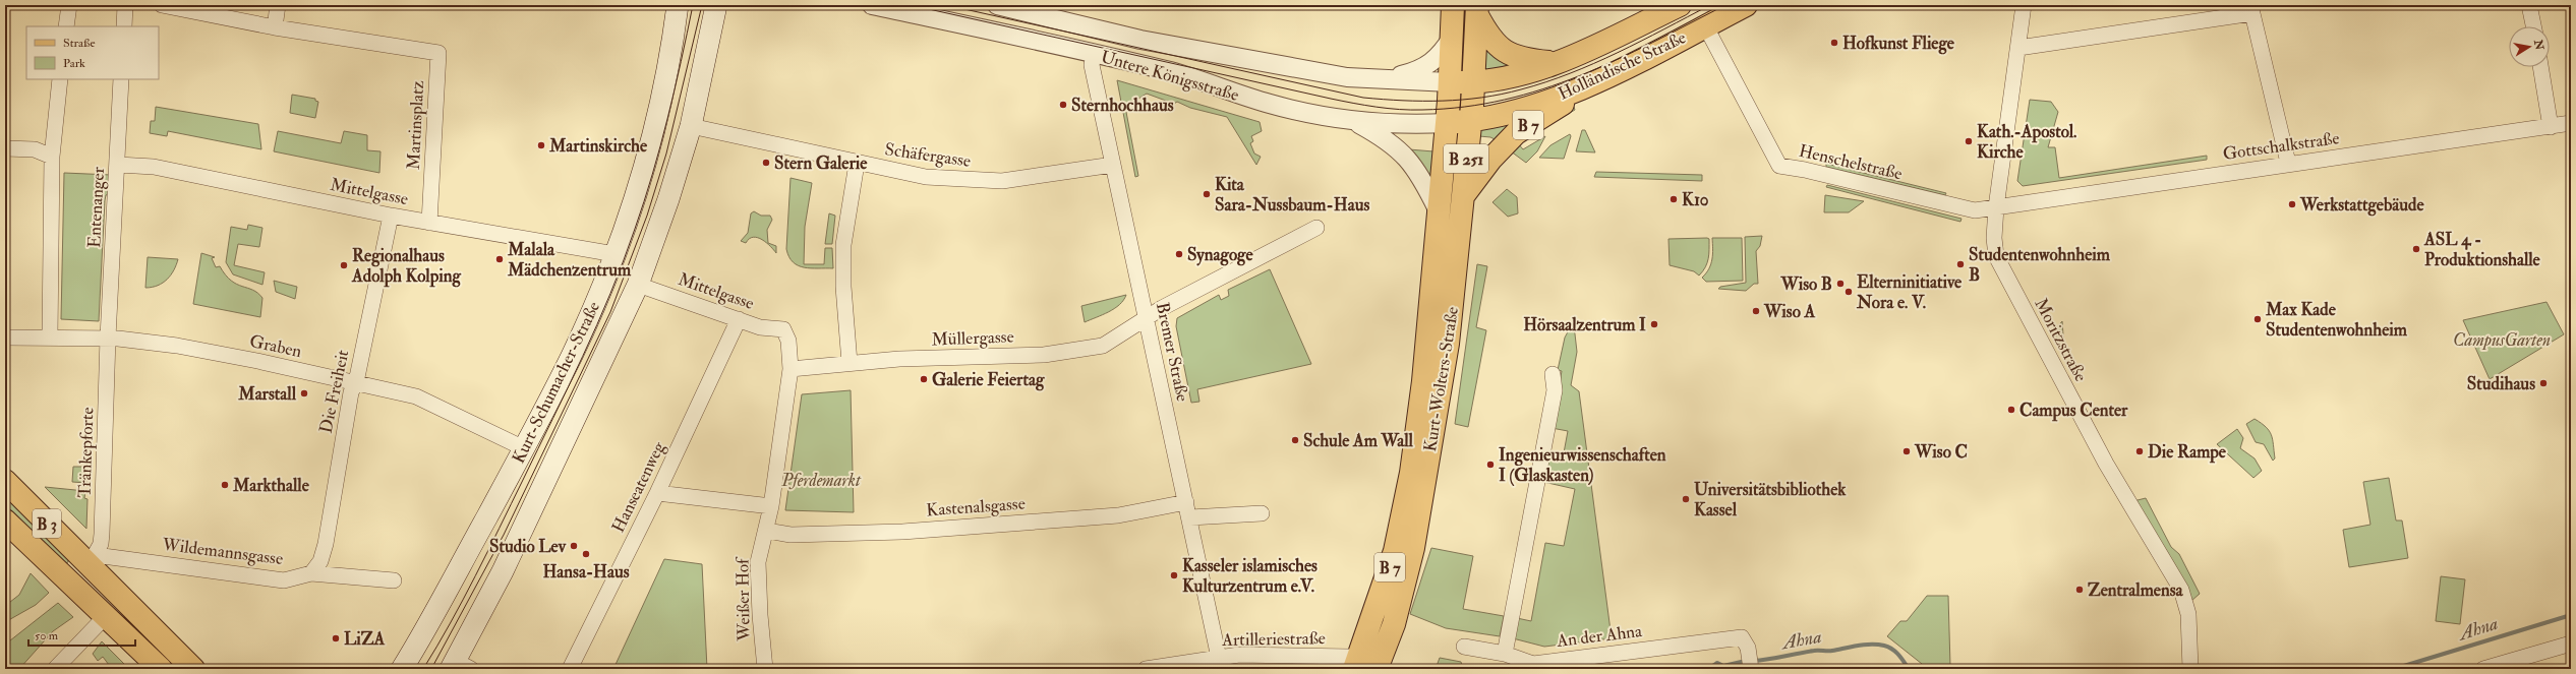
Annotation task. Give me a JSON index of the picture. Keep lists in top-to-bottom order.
{
  "streets": {
    "main road": [
      "Holländische Straße",
      "Untere Königsstraße",
      "B 7",
      "B 251",
      "Kurt-Wolters-Straße",
      "Kurt-Schumacher-Straße",
      "B 3"
    ],
    "street": [
      "Martinsplatz",
      "Gottschalkstraße",
      "Schäfergasse",
      "Henschelstraße",
      "Mittelgasse",
      "Entenanger",
      "Müllergasse",
      "Moritzstraße",
      "Graben",
      "Bremer Straße",
      "Die Freiheit",
      "Tränkepforte",
      "Hanseatenweg",
      "Kastenalsgasse",
      "Wildemannsgasse",
      "Weißer Hof",
      "An der Ahna",
      "Artilleriestraße"
    ]
  },
  "crossings": [
    ["Holländische Straße", "Untere Königsstraße"],
    ["Holländische Straße", "B 7"],
    ["Holländische Straße", "B 251"],
    ["Holländische Straße", "Henschelstraße"],
    ["Holländische Straße", "Kurt-Wolters-Straße"],
    ["Untere Königsstraße", "B 7"],
    ["Untere Königsstraße", "Bremer Straße"],
    ["Untere Königsstraße", "Kurt-Wolters-Straße"],
    ["Martinsplatz", "Mittelgasse"],
    ["B 7", "Kurt-Wolters-Straße"],
    ["Gottschalkstraße", "Henschelstraße"],
    ["Gottschalkstraße", "Moritzstraße"],
    ["Schäfergasse", "Bremer Straße"],
    ["Schäfergasse", "Kurt-Schumacher-Straße"],
    ["B 251", "Kurt-Wolters-Straße"],
    ["Henschelstraße", "Moritzstraße"],
    ["Mittelgasse", "Entenanger"],
    ["Mittelgasse", "Müllergasse"],
    ["Mittelgasse", "Kurt-Schumacher-Straße"],
    ["Mittelgasse", "Die Freiheit"],
    ["Mittelgasse", "Hanseatenweg"],
    ["Entenanger", "Graben"],
    ["Entenanger", "Tränkepforte"],
    ["Müllergasse", "Bremer Straße"],
    ["Graben", "Kurt-Schumacher-Straße"],
    ["Graben", "Die Freiheit"],
    ["Graben", "Tränkepforte"],
    ["Bremer Straße", "Kastenalsgasse"],
    ["Bremer Straße", "Artilleriestraße"],
    ["Kurt-Wolters-Straße", "Artilleriestraße"],
    ["Die Freiheit", "Wildemannsgasse"],
    ["Tränkepforte", "B 3"],
    ["Tränkepforte", "Wildemannsgasse"],
    ["Kastenalsgasse", "Weißer Hof"],
    ["B 3", "Wildemannsgasse"]
  ],
  "water": ["Ahna"],
  "parks": ["CampusGarten", "Pferdemarkt"],
  "places": [
    "Hofkunst Fliege",
    "Sternhochhaus",
    "Kath.-Apostol. Kirche",
    "Martinskirche",
    "Stern Galerie",
    "Kita Sara-Nussbaum-Haus",
    "K10",
    "Werkstattgebäude",
    "ASL 4 - Produktionshalle",
    "Synagoge",
    "Malala Mädchenzentrum",
    "Studentenwohnheim B",
    "Regionalhaus Adolph Kolping",
    "Wiso B",
    "Elterninitiative Nora e. V.",
    "Wiso A",
    "Max Kade Studentenwohnheim",
    "Hörsaalzentrum I",
    "Galerie Feiertag",
    "Studihaus",
    "Marstall",
    "Campus Center",
    "Schule Am Wall",
    "Wiso C",
    "Die Rampe",
    "Ingenieurwissenschaften I (Glaskasten)",
    "Markthalle",
    "Universitätsbibliothek Kassel",
    "Studio Lev",
    "Hansa-Haus",
    "Kasseler islamisches Kulturzentrum e.V.",
    "Zentralmensa",
    "LiZA"
  ],
  "legend": ["Straße", "Park"],
  "scale_bar": "50 m",
  "north": "right"
}
